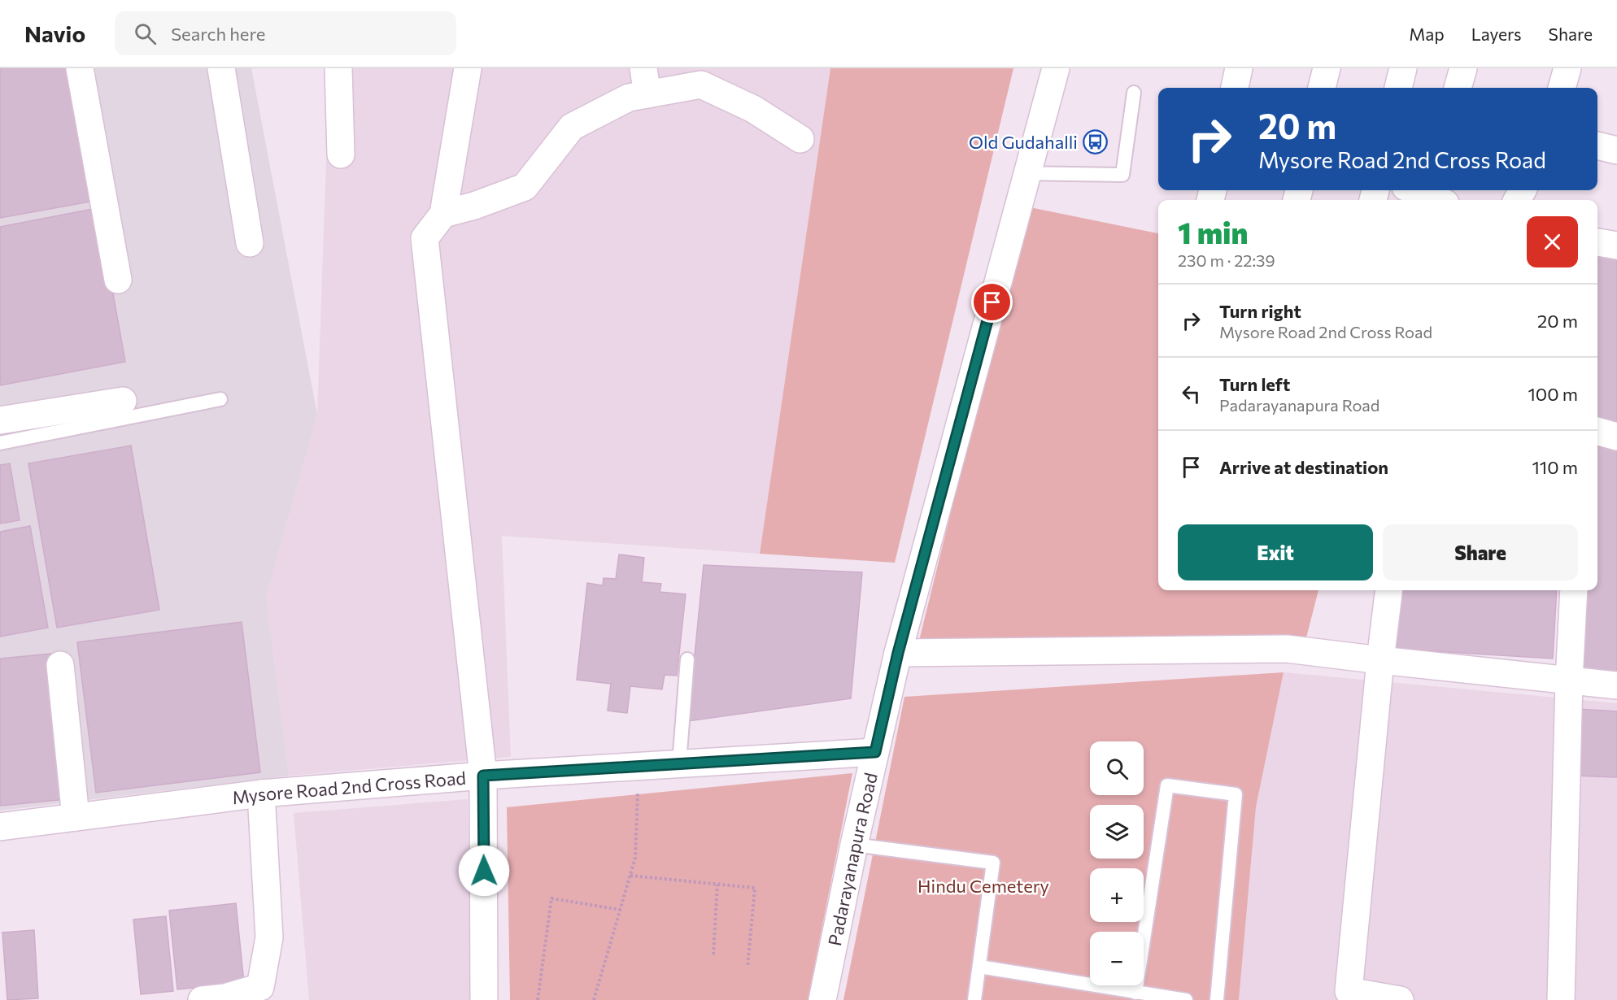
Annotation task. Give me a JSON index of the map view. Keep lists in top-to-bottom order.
{
  "streets": {
    "street": ["Mysore Road 2nd Cross Road", "Padarayanapura Road"]
  },
  "crossings": [
    ["Mysore Road 2nd Cross Road", "Padarayanapura Road"]
  ],
  "parks": ["Hindu Cemetery"],
  "places": {
    "bus stop": ["Old Gudahalli"]
  },
  "page": {
    "header": "Navio",
    "search": "Search here",
    "nav": ["Map", "Layers", "Share"],
    "turn": ["20 m", "Mysore Road 2nd Cross Road"],
    "heading": ["1 min", "230 m · 22:39"],
    "list": [
      {
        "name": "Turn right",
        "note": "Mysore Road 2nd Cross Road",
        "value": "20 m"
      },
      {
        "name": "Turn left",
        "note": "Padarayanapura Road",
        "value": "100 m"
      },
      {
        "name": "Arrive at destination",
        "value": "110 m"
      }
    ],
    "buttons": ["Exit", "Share"],
    "map_buttons": ["+", "−"]
  }
}
